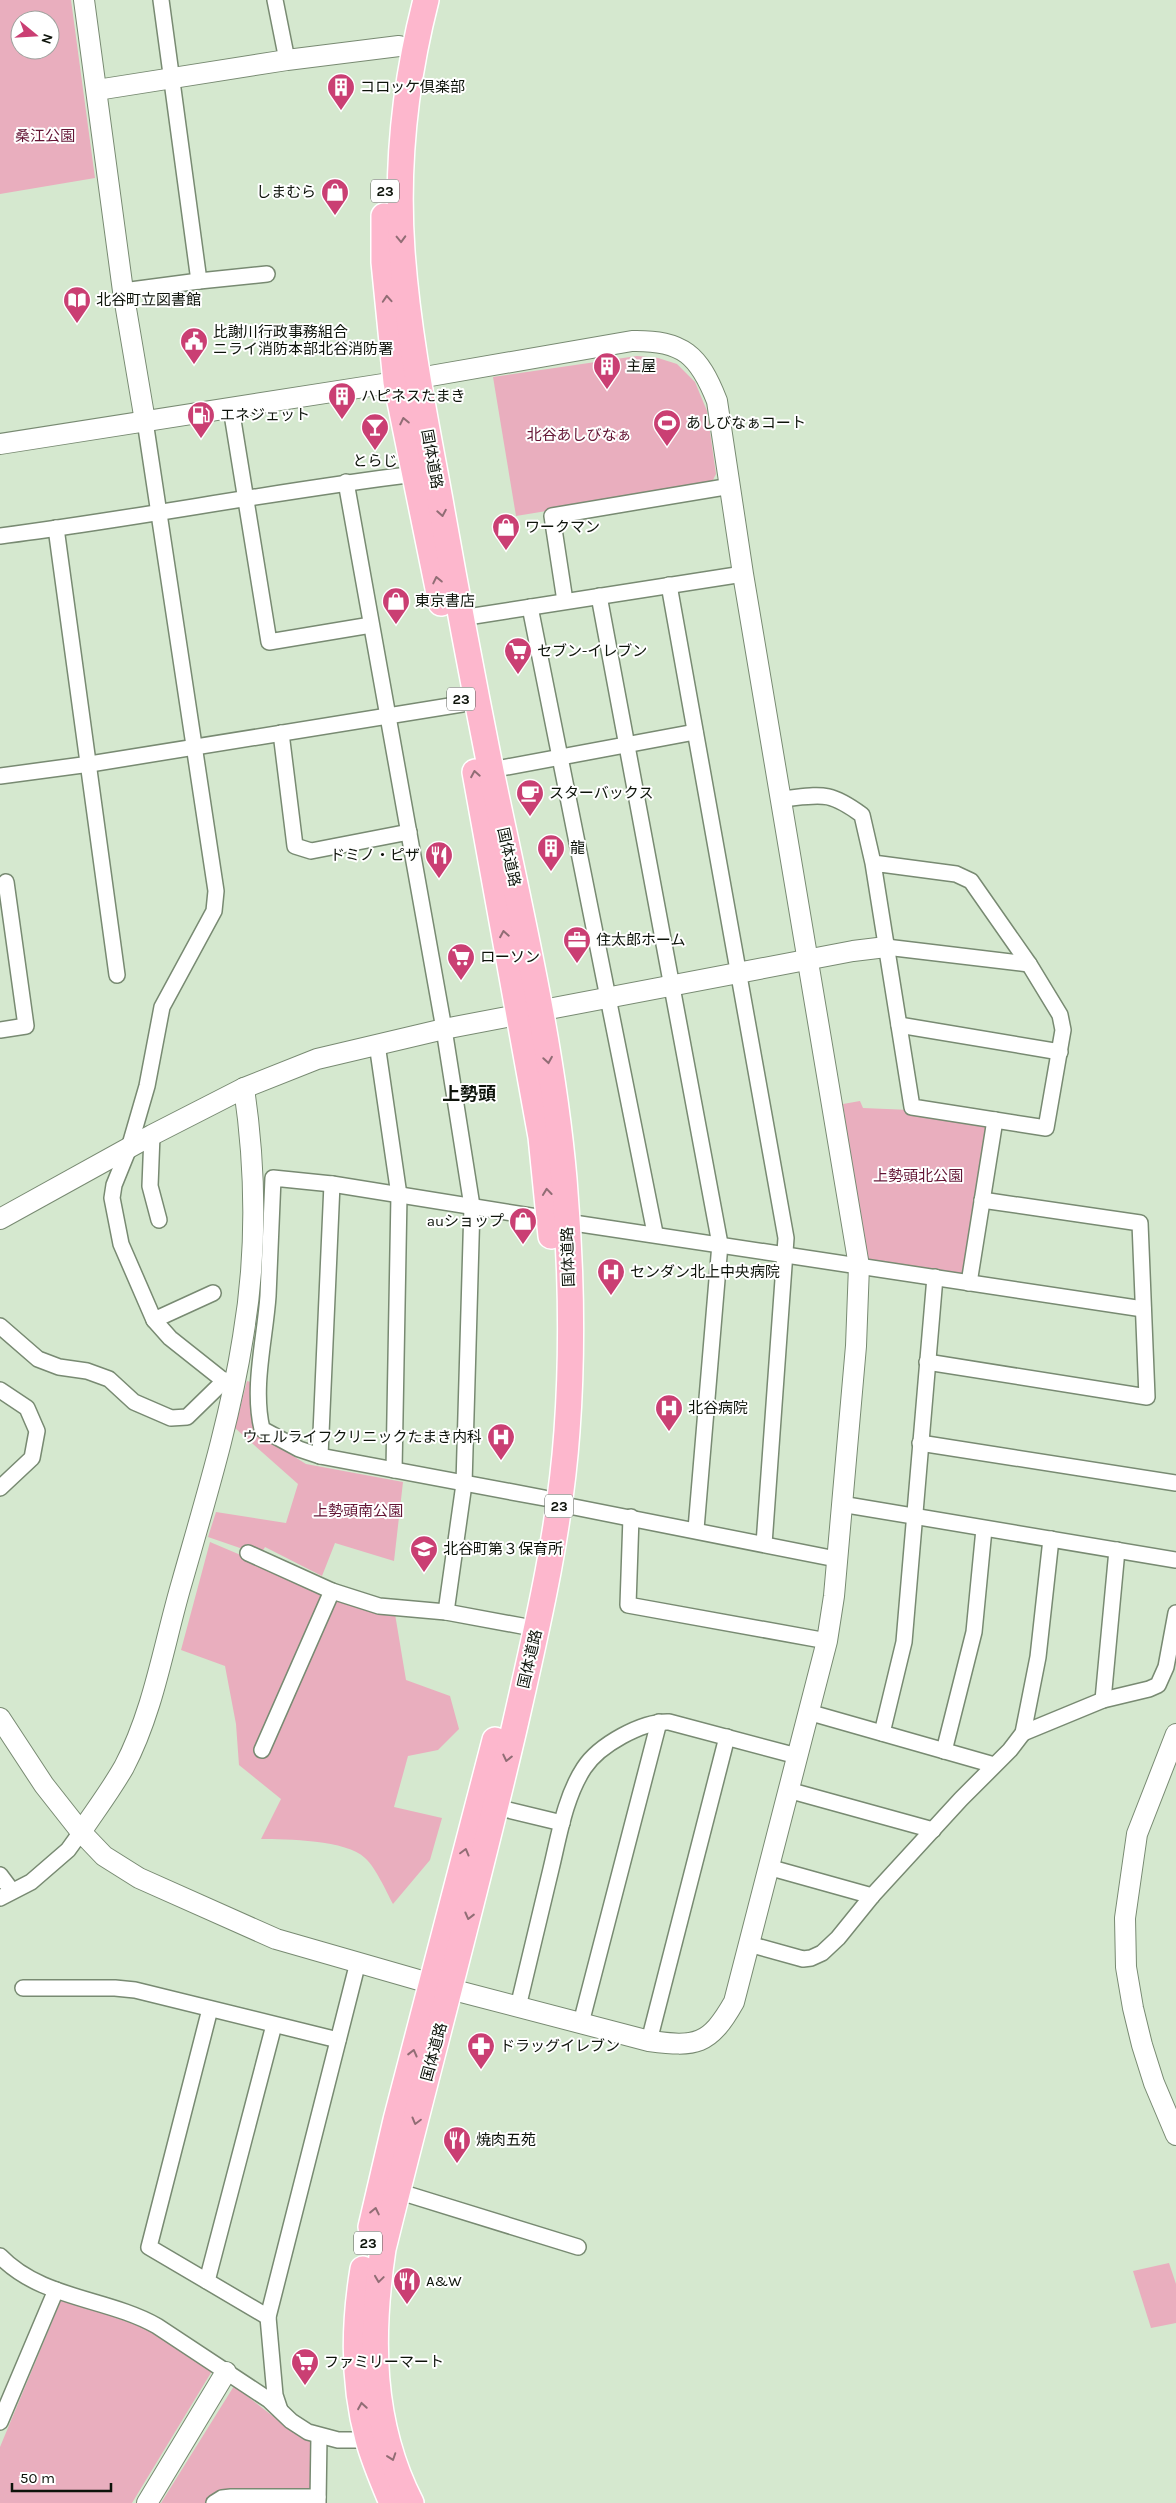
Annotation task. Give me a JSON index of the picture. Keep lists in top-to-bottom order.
{
  "streets": {
    "main road": ["23", "国体道路"]
  },
  "districts": ["上勢頭"],
  "parks": [
    "桑江公園",
    "北谷あしびなぁ",
    "上勢頭北公園",
    "上勢頭南公園"
  ],
  "places": {
    "building": [
      "コロッケ倶楽部",
      "主屋",
      "ハピネスたまき",
      "龍"
    ],
    "shop": [
      "しまむら",
      "ワークマン",
      "東京書店",
      "auショップ"
    ],
    "library": ["北谷町立図書館"],
    "public building": ["比謝川行政事務組合 ニライ消防本部北谷消防署"],
    "fuel station": ["エネジェット"],
    "sports": ["あしびなぁコート"],
    "bar": ["とらじ"],
    "supermarket": ["セブン-イレブン", "ローソン", "ファミリーマート"],
    "cafe": ["スターバックス"],
    "restaurant": ["ドミノ・ピザ", "焼肉五苑", "A&W"],
    "office": ["住太郎ホーム"],
    "hospital": ["センダン北上中央病院", "北谷病院", "ウェルライフクリニックたまき内科"],
    "school or university": ["北谷町第３保育所"],
    "pharmacy": ["ドラッグイレブン"]
  },
  "scale_bar": "50 m",
  "north": "right"
}
